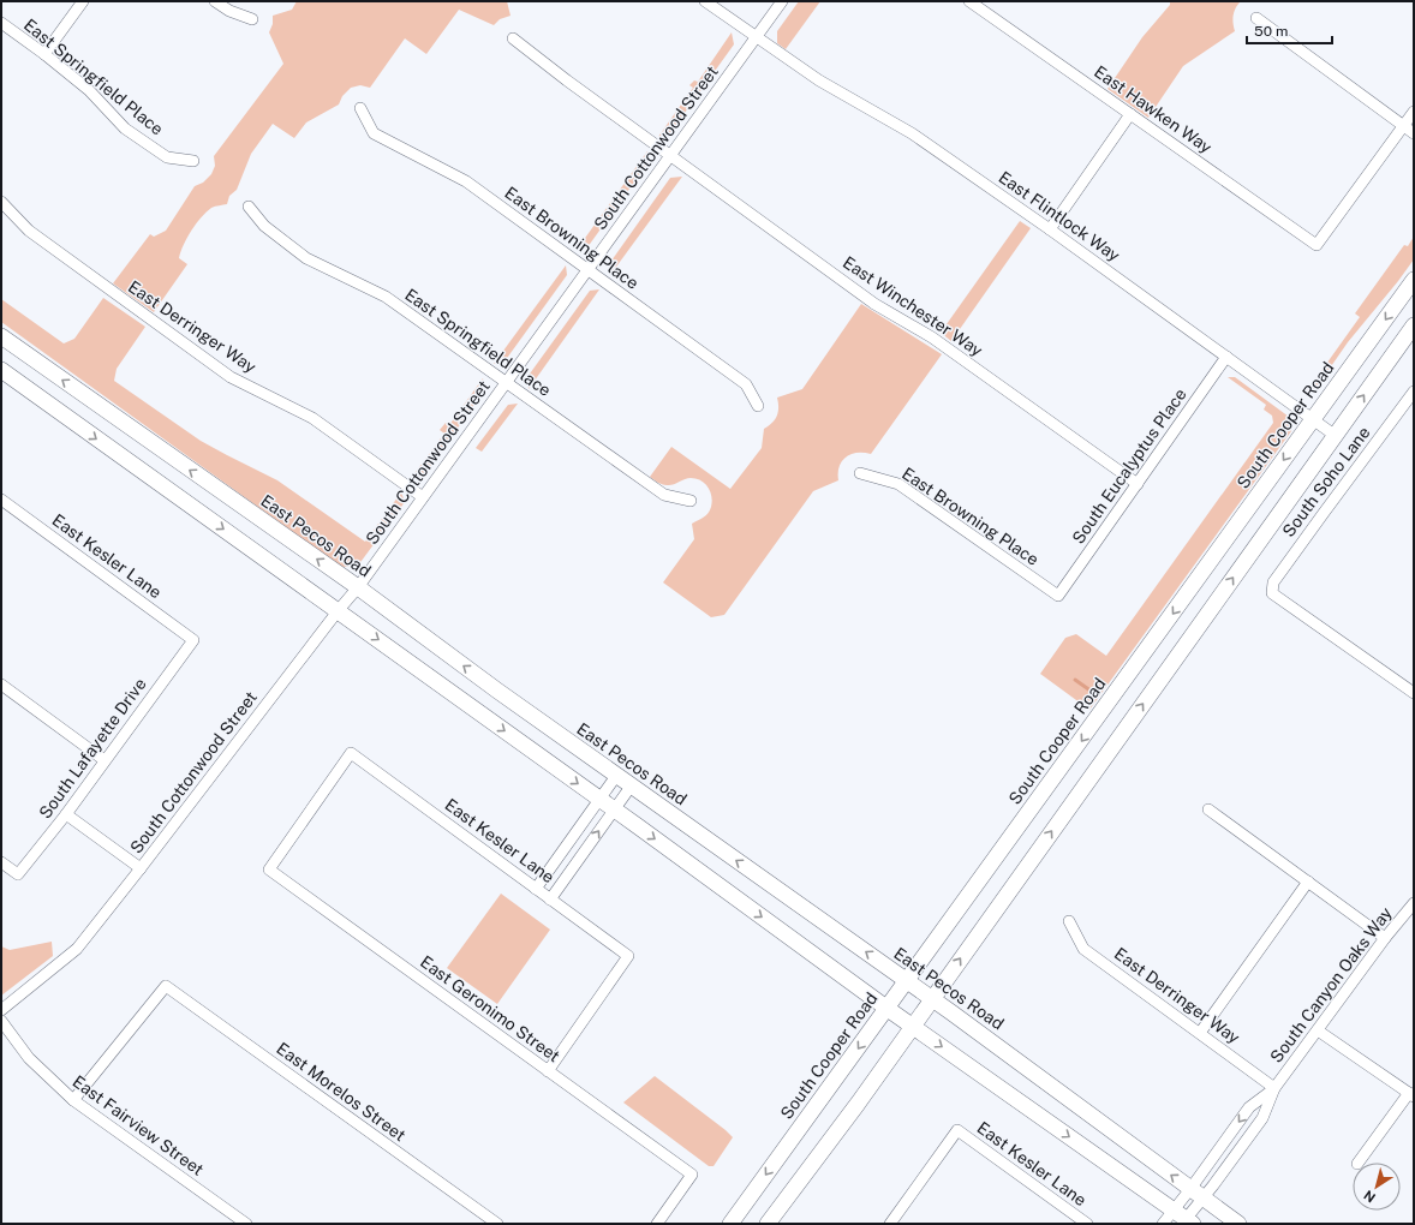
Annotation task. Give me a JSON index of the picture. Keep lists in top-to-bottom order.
{
  "streets": {
    "main road": ["South Cooper Road", "East Pecos Road"],
    "street": [
      "East Springfield Place",
      "East Hawken Way",
      "South Cottonwood Street",
      "East Flintlock Way",
      "East Browning Place",
      "East Winchester Way",
      "East Derringer Way",
      "South Eucalyptus Place",
      "South Soho Lane",
      "East Kesler Lane",
      "South Lafayette Drive",
      "South Canyon Oaks Way",
      "East Geronimo Street",
      "East Morelos Street",
      "East Fairview Street"
    ]
  },
  "crossings": [
    ["East Springfield Place", "South Cottonwood Street"],
    ["South Cottonwood Street", "East Flintlock Way"],
    ["South Cottonwood Street", "East Browning Place"],
    ["South Cottonwood Street", "East Winchester Way"],
    ["South Cottonwood Street", "East Derringer Way"],
    ["South Cottonwood Street", "East Pecos Road"],
    ["East Flintlock Way", "South Cooper Road"],
    ["East Flintlock Way", "South Eucalyptus Place"],
    ["East Browning Place", "South Eucalyptus Place"],
    ["East Winchester Way", "South Eucalyptus Place"],
    ["East Derringer Way", "South Canyon Oaks Way"],
    ["South Cooper Road", "East Pecos Road"],
    ["East Pecos Road", "South Canyon Oaks Way"],
    ["East Kesler Lane", "South Lafayette Drive"],
    ["East Kesler Lane", "East Geronimo Street"],
    ["East Morelos Street", "East Fairview Street"]
  ],
  "scale_bar": "50 m",
  "north": "bottom left"
}
